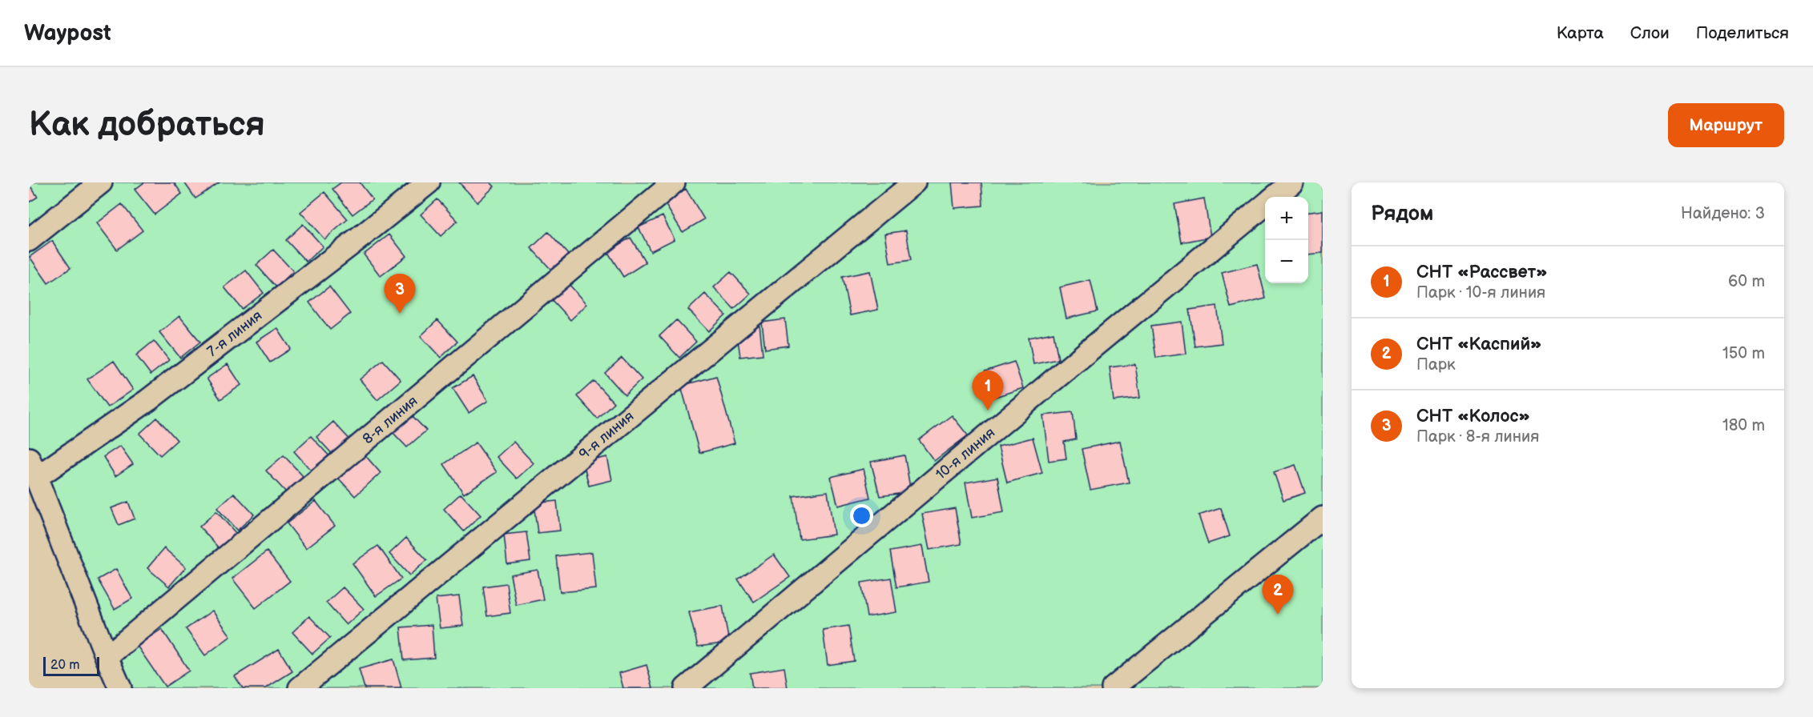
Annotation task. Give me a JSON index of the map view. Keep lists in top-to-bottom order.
{
  "streets": {
    "street": [
      "7-я линия",
      "8-я линия",
      "9-я линия",
      "10-я линия"
    ]
  },
  "scale_bar": "20 m",
  "page": {
    "header": "Waypost",
    "nav": ["Карта", "Слои", "Поделиться"],
    "buttons": "Маршрут",
    "title": "Как добраться",
    "heading": ["Рядом", "Найдено: 3"],
    "map_buttons": ["+", "−"],
    "list": [
      {
        "mark": "1",
        "name": "СНТ «Рассвет»",
        "note": "Парк · 10-я линия",
        "value": "60 m"
      },
      {
        "mark": "2",
        "name": "СНТ «Каспий»",
        "note": "Парк",
        "value": "150 m"
      },
      {
        "mark": "3",
        "name": "СНТ «Колос»",
        "note": "Парк · 8-я линия",
        "value": "180 m"
      }
    ],
    "pins": ["3", "1", "2"],
    "scale": "20 m"
  }
}
